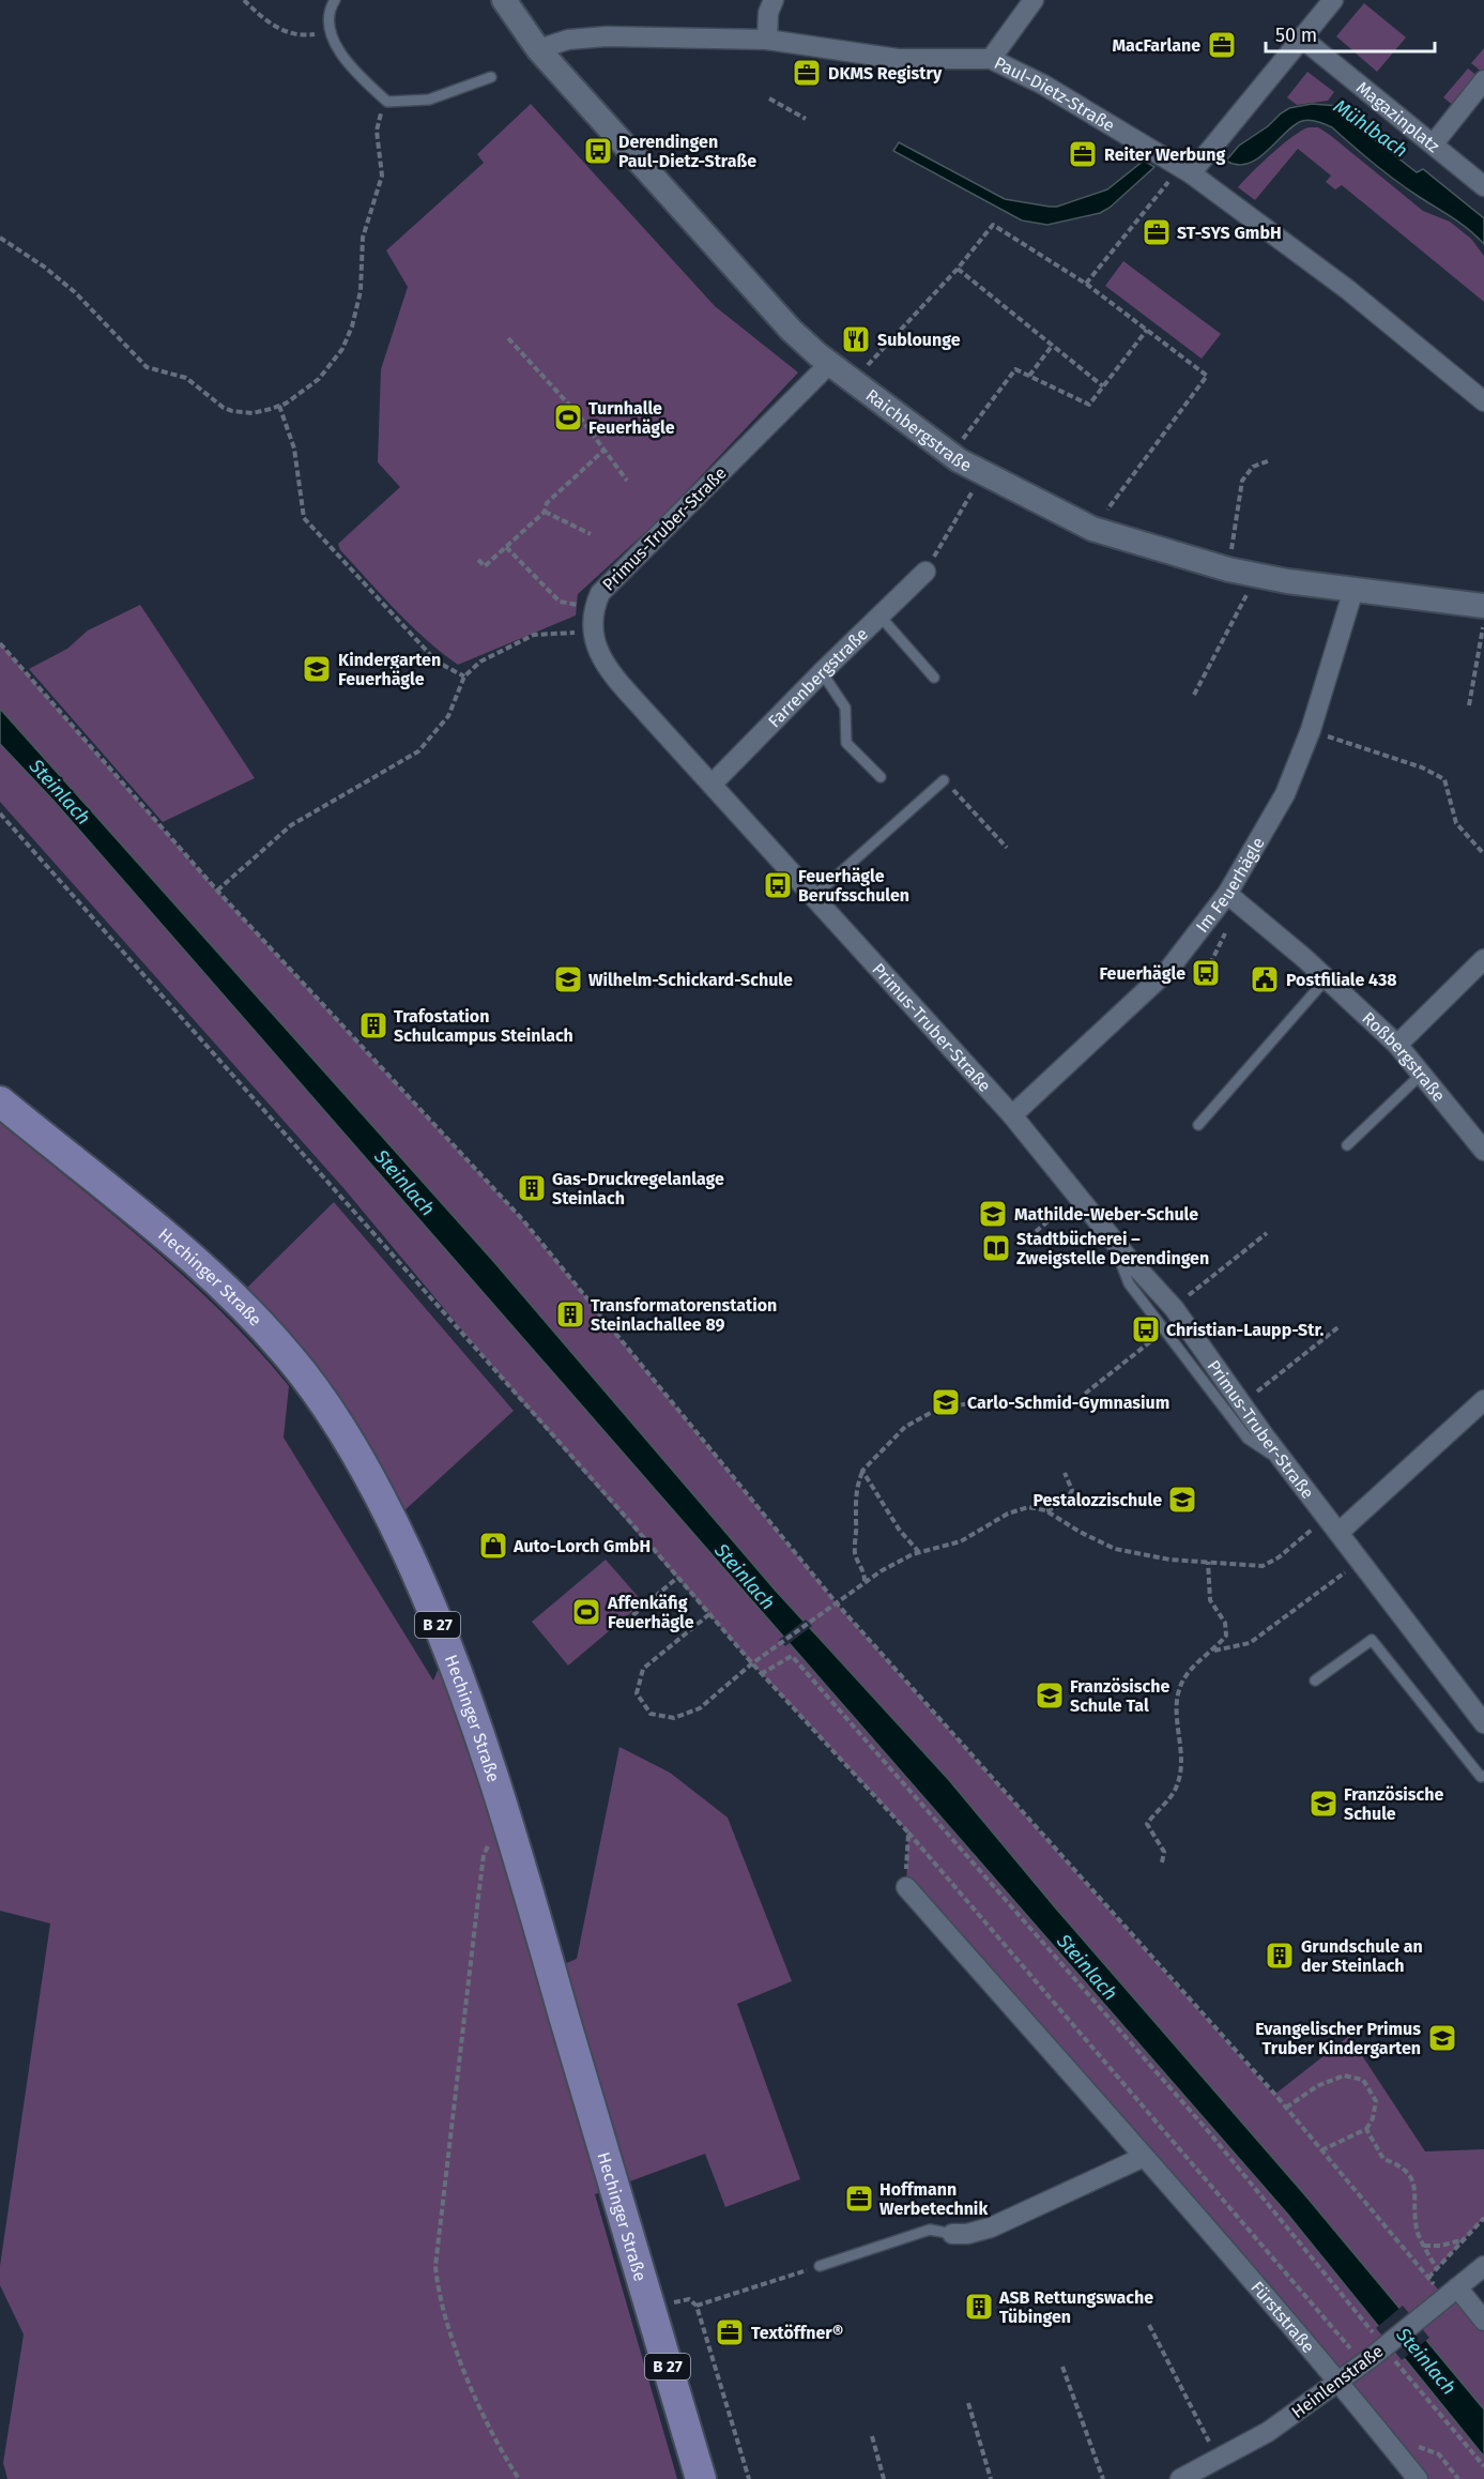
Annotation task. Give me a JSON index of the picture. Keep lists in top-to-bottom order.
{
  "streets": {
    "main road": ["Hechinger Straße", "B 27"],
    "street": [
      "Paul-Dietz-Straße",
      "Magazinplatz",
      "Raichbergstraße",
      "Primus-Truber-Straße",
      "Farrenbergstraße",
      "Im Feuerhägle",
      "Roßbergstraße",
      "Fürststraße",
      "Heinlenstraße"
    ]
  },
  "crossings": [
    ["Paul-Dietz-Straße", "Raichbergstraße"],
    ["Raichbergstraße", "Primus-Truber-Straße"],
    ["Raichbergstraße", "Im Feuerhägle"],
    ["Primus-Truber-Straße", "Farrenbergstraße"],
    ["Primus-Truber-Straße", "Im Feuerhägle"],
    ["Im Feuerhägle", "Roßbergstraße"],
    ["Fürststraße", "Heinlenstraße"]
  ],
  "water": ["Mühlbach", "Steinlach"],
  "places": {
    "office": [
      "MacFarlane",
      "DKMS Registry",
      "Reiter Werbung",
      "ST-SYS GmbH",
      "Hoffmann Werbetechnik",
      "Textöffner®"
    ],
    "bus stop": [
      "Derendingen Paul-Dietz-Straße",
      "Feuerhägle Berufsschulen",
      "Feuerhägle",
      "Christian-Laupp-Str."
    ],
    "restaurant": ["Sublounge"],
    "sports": ["Turnhalle Feuerhägle", "Affenkäfig Feuerhägle"],
    "school or university": [
      "Kindergarten Feuerhägle",
      "Wilhelm-Schickard-Schule",
      "Mathilde-Weber-Schule",
      "Carlo-Schmid-Gymnasium",
      "Pestalozzischule",
      "Französische Schule Tal",
      "Französische Schule",
      "Evangelischer Primus Truber Kindergarten"
    ],
    "public building": ["Postfiliale 438"],
    "building": [
      "Trafostation Schulcampus Steinlach",
      "Gas-Druckregelanlage Steinlach",
      "Transformatorenstation Steinlachallee 89",
      "Grundschule an der Steinlach",
      "ASB Rettungswache Tübingen"
    ],
    "library": ["Stadtbücherei – Zweigstelle Derendingen"],
    "shop": ["Auto-Lorch GmbH"]
  },
  "scale_bar": "50 m"
}
